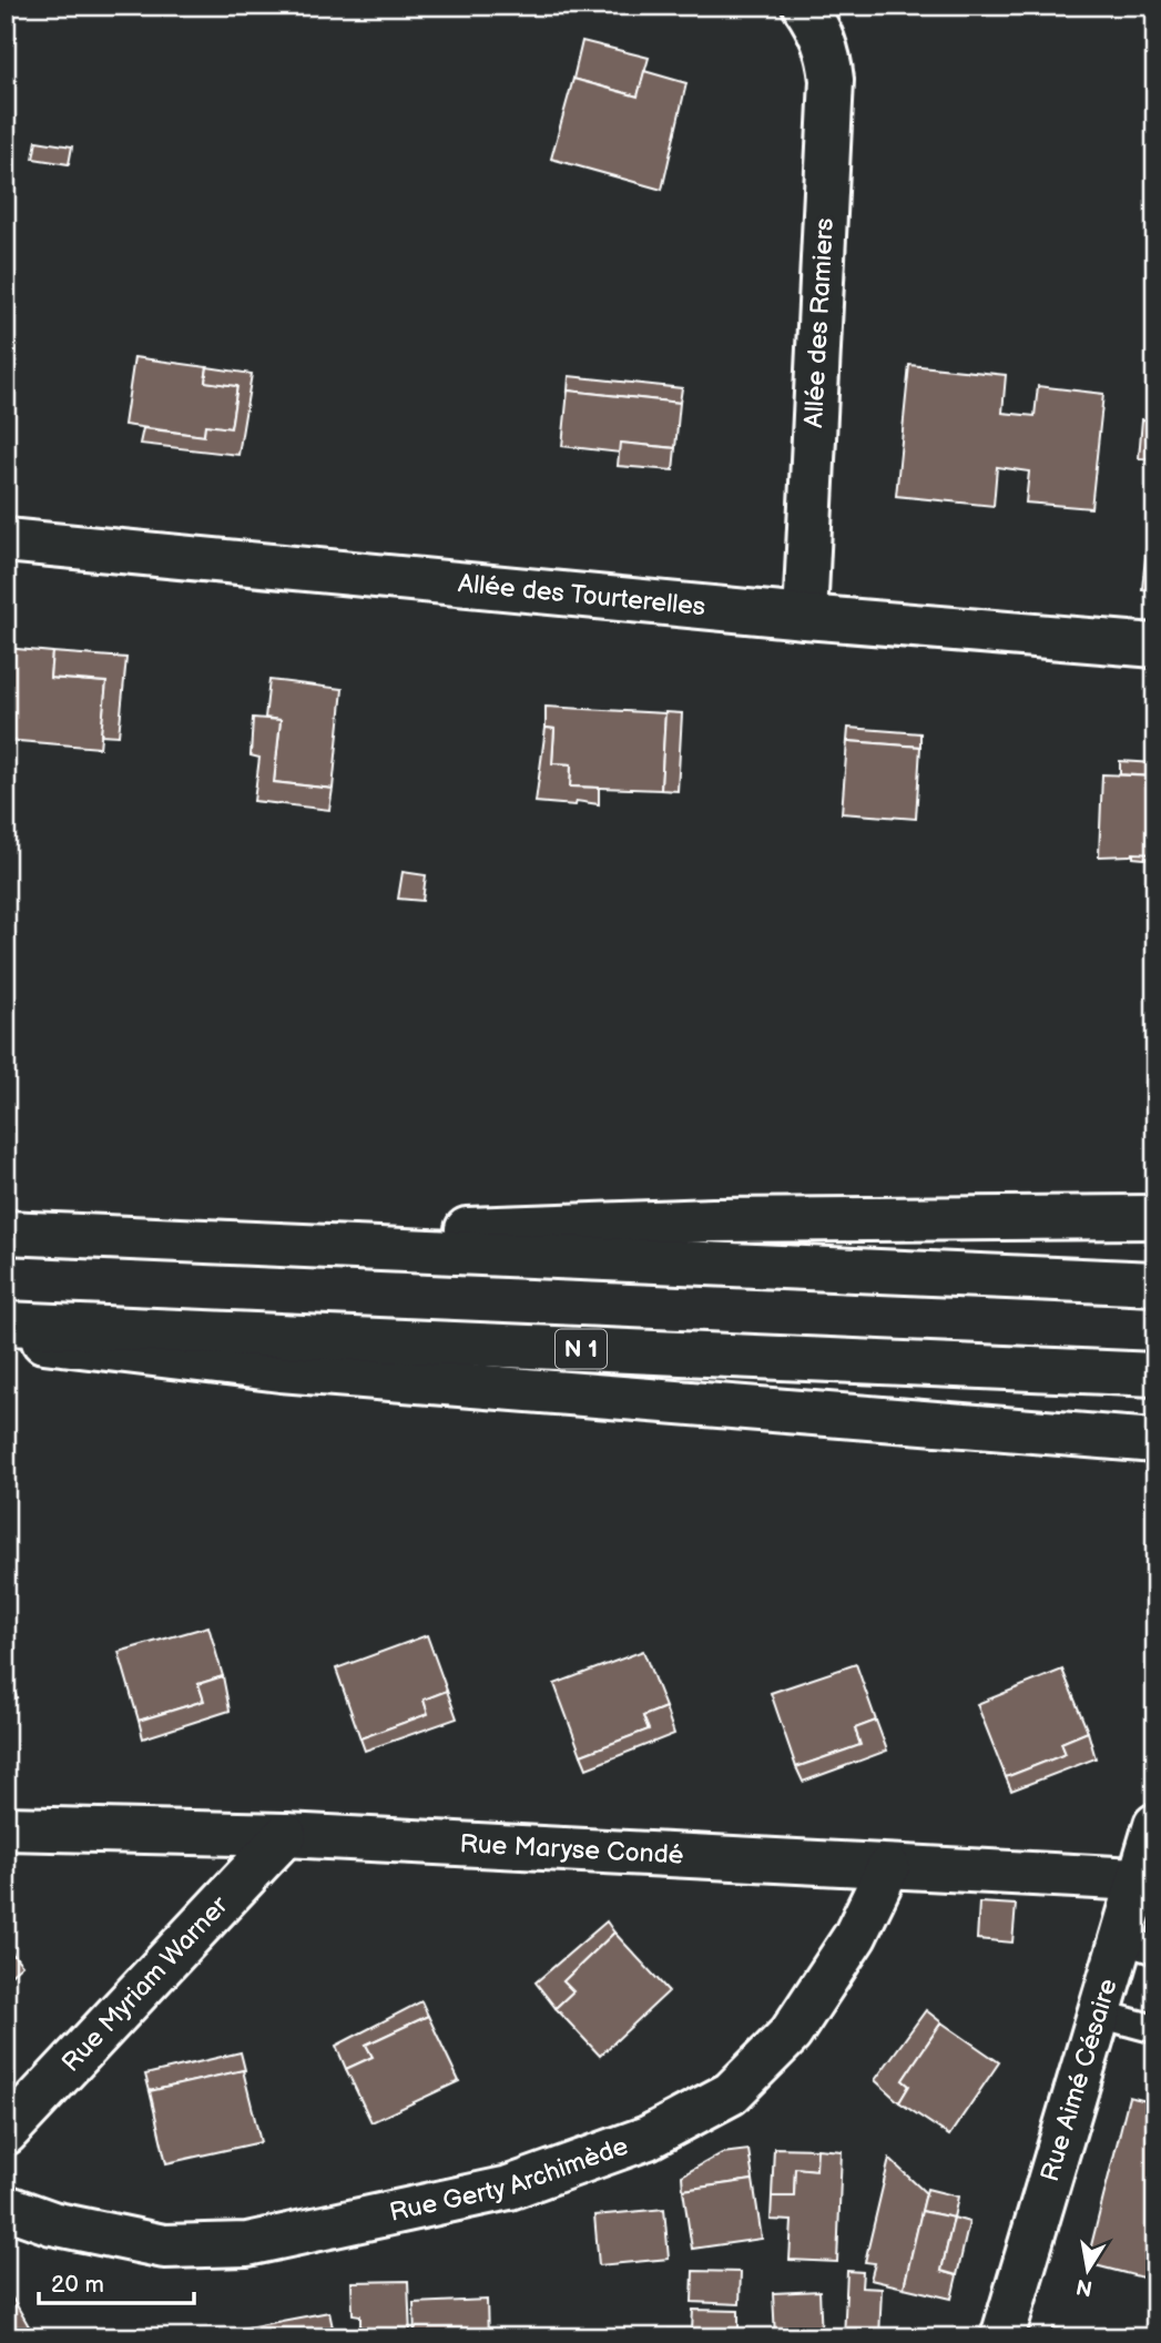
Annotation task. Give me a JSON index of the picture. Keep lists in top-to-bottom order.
{
  "streets": {
    "main road": [
      "Allée des Ramiers",
      "Allée des Tourterelles",
      "N 1",
      "Rue Maryse Condé",
      "Rue Myriam Warner",
      "Rue Aimé Césaire",
      "Rue Gerty Archimède"
    ]
  },
  "crossings": [
    ["Allée des Ramiers", "Allée des Tourterelles"],
    ["Rue Maryse Condé", "Rue Myriam Warner"],
    ["Rue Maryse Condé", "Rue Aimé Césaire"],
    ["Rue Maryse Condé", "Rue Gerty Archimède"]
  ],
  "scale_bar": "20 m",
  "north": "bottom"
}
